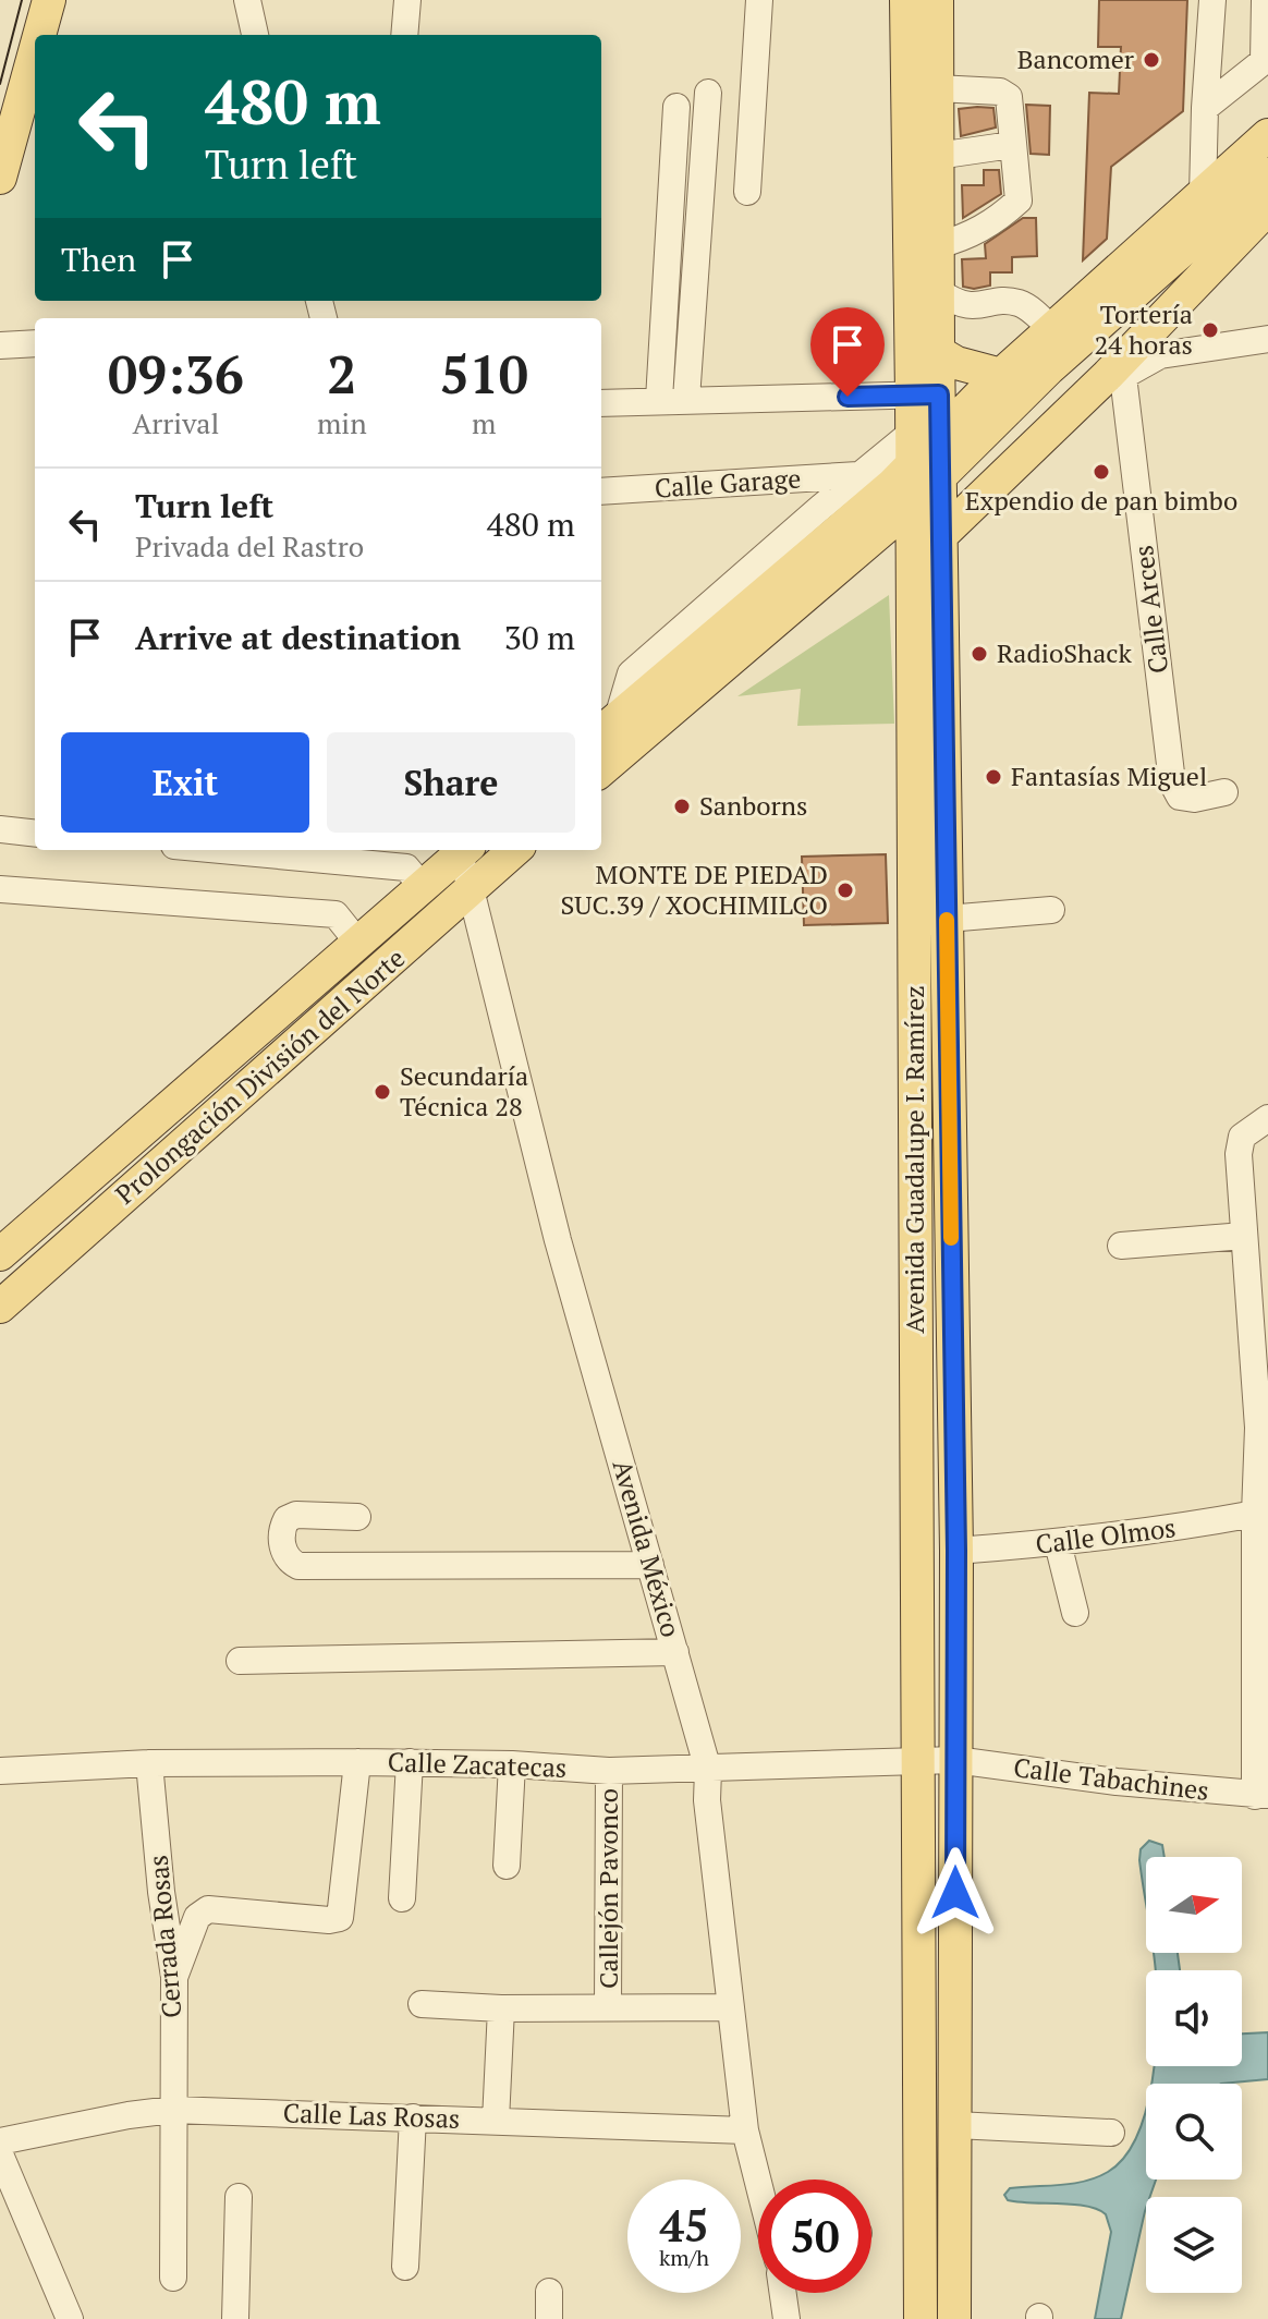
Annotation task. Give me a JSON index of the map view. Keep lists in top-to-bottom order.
{
  "streets": {
    "main road": ["Prolongación División del Norte", "Avenida Guadalupe I. Ramírez"],
    "street": [
      "Calle Garage",
      "Calle Arces",
      "Calle Olmos",
      "Avenida México",
      "Calle Zacatecas",
      "Calle Tabachines",
      "Callejón Pavonco",
      "Cerrada Rosas",
      "Calle Las Rosas"
    ]
  },
  "crossings": [
    ["Prolongación División del Norte", "Avenida México"],
    ["Avenida Guadalupe I. Ramírez", "Calle Olmos"],
    ["Avenida Guadalupe I. Ramírez", "Calle Zacatecas"],
    ["Avenida Guadalupe I. Ramírez", "Calle Tabachines"],
    ["Avenida México", "Calle Zacatecas"],
    ["Avenida México", "Calle Las Rosas"],
    ["Calle Zacatecas", "Calle Tabachines"],
    ["Calle Zacatecas", "Callejón Pavonco"],
    ["Calle Zacatecas", "Cerrada Rosas"],
    ["Cerrada Rosas", "Calle Las Rosas"]
  ],
  "places": [
    "Bancomer",
    "Tortería 24 horas",
    "Expendio de pan bimbo",
    "RadioShack",
    "Fantasías Miguel",
    "Sanborns",
    "MONTE DE PIEDAD SUC.39 / XOCHIMILCO",
    "Secundaría Técnica 28"
  ],
  "north": "right",
  "page": {
    "turn": ["480 m", "Turn left"],
    "then": "Then",
    "eta": [
      "09:36",
      "Arrival",
      "2",
      "min",
      "510",
      "m"
    ],
    "list": [
      {
        "name": "Turn left",
        "note": "Privada del Rastro",
        "value": "480 m"
      },
      {
        "name": "Arrive at destination",
        "value": "30 m"
      }
    ],
    "buttons": ["Exit", "Share"],
    "speed": "45 km/h",
    "limit": "50"
  }
}
